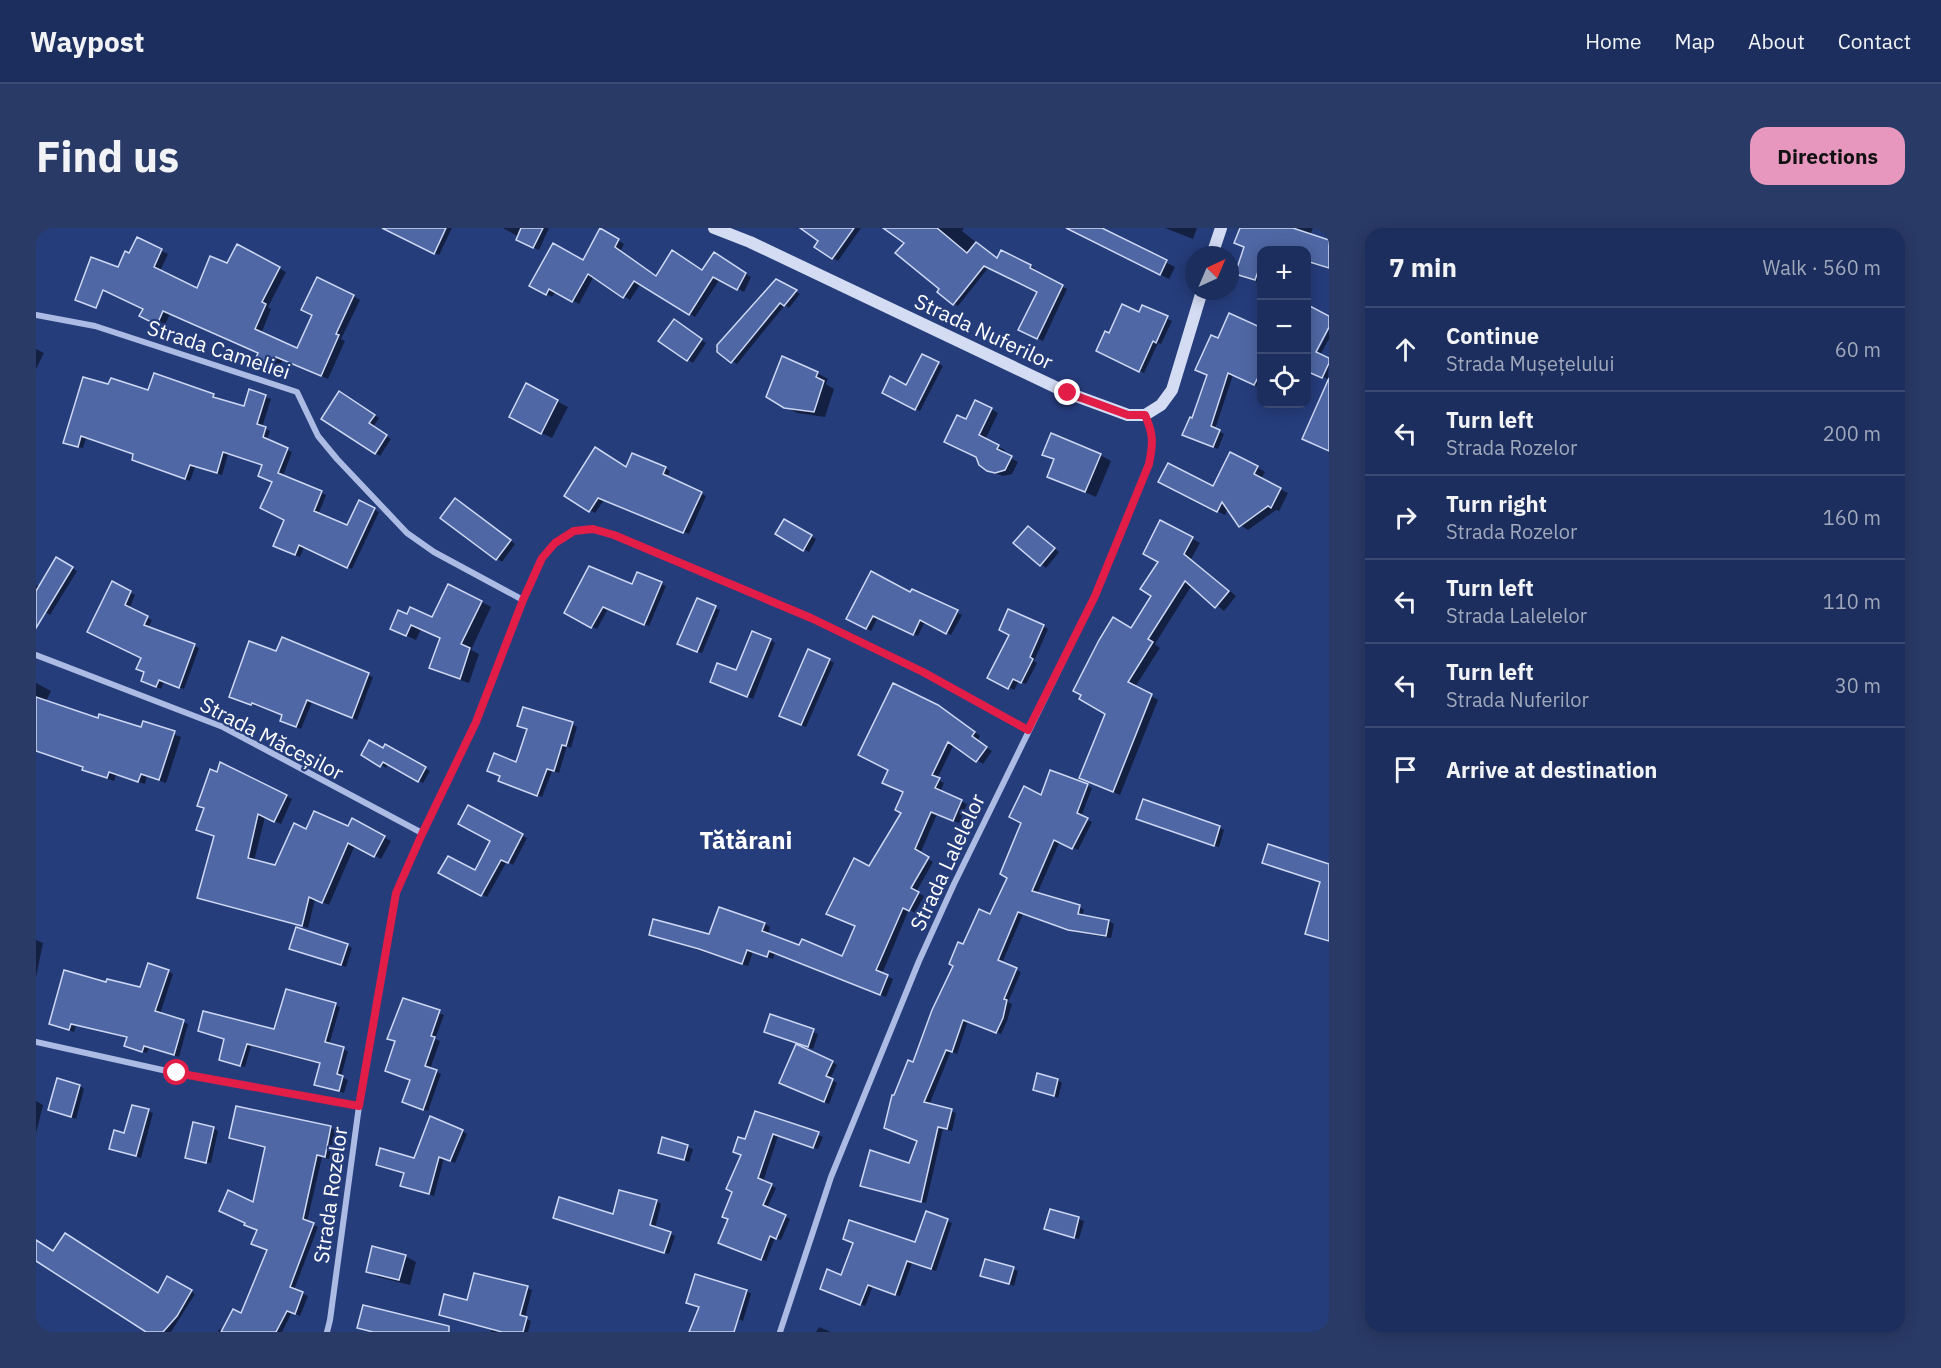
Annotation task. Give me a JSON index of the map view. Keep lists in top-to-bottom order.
{
  "streets": {
    "main road": ["Strada Nuferilor"],
    "street": [
      "Strada Cameliei",
      "Strada Măceșilor",
      "Strada Lalelelor",
      "Strada Rozelor"
    ]
  },
  "crossings": [
    ["Strada Nuferilor", "Strada Lalelelor"],
    ["Strada Cameliei", "Strada Rozelor"],
    ["Strada Măceșilor", "Strada Rozelor"],
    ["Strada Lalelelor", "Strada Rozelor"]
  ],
  "districts": ["Tătărani"],
  "north": "top right",
  "page": {
    "header": "Waypost",
    "nav": [
      "Home",
      "Map",
      "About",
      "Contact"
    ],
    "buttons": "Directions",
    "title": "Find us",
    "heading": ["7 min", "Walk · 560 m"],
    "map_buttons": ["+", "−"],
    "list": [
      ["Continue", "Strada Mușețelului", "60 m"],
      ["Turn left", "Strada Rozelor", "200 m"],
      ["Turn right", "Strada Rozelor", "160 m"],
      ["Turn left", "Strada Lalelelor", "110 m"],
      ["Turn left", "Strada Nuferilor", "30 m"],
      "Arrive at destination"
    ]
  }
}
